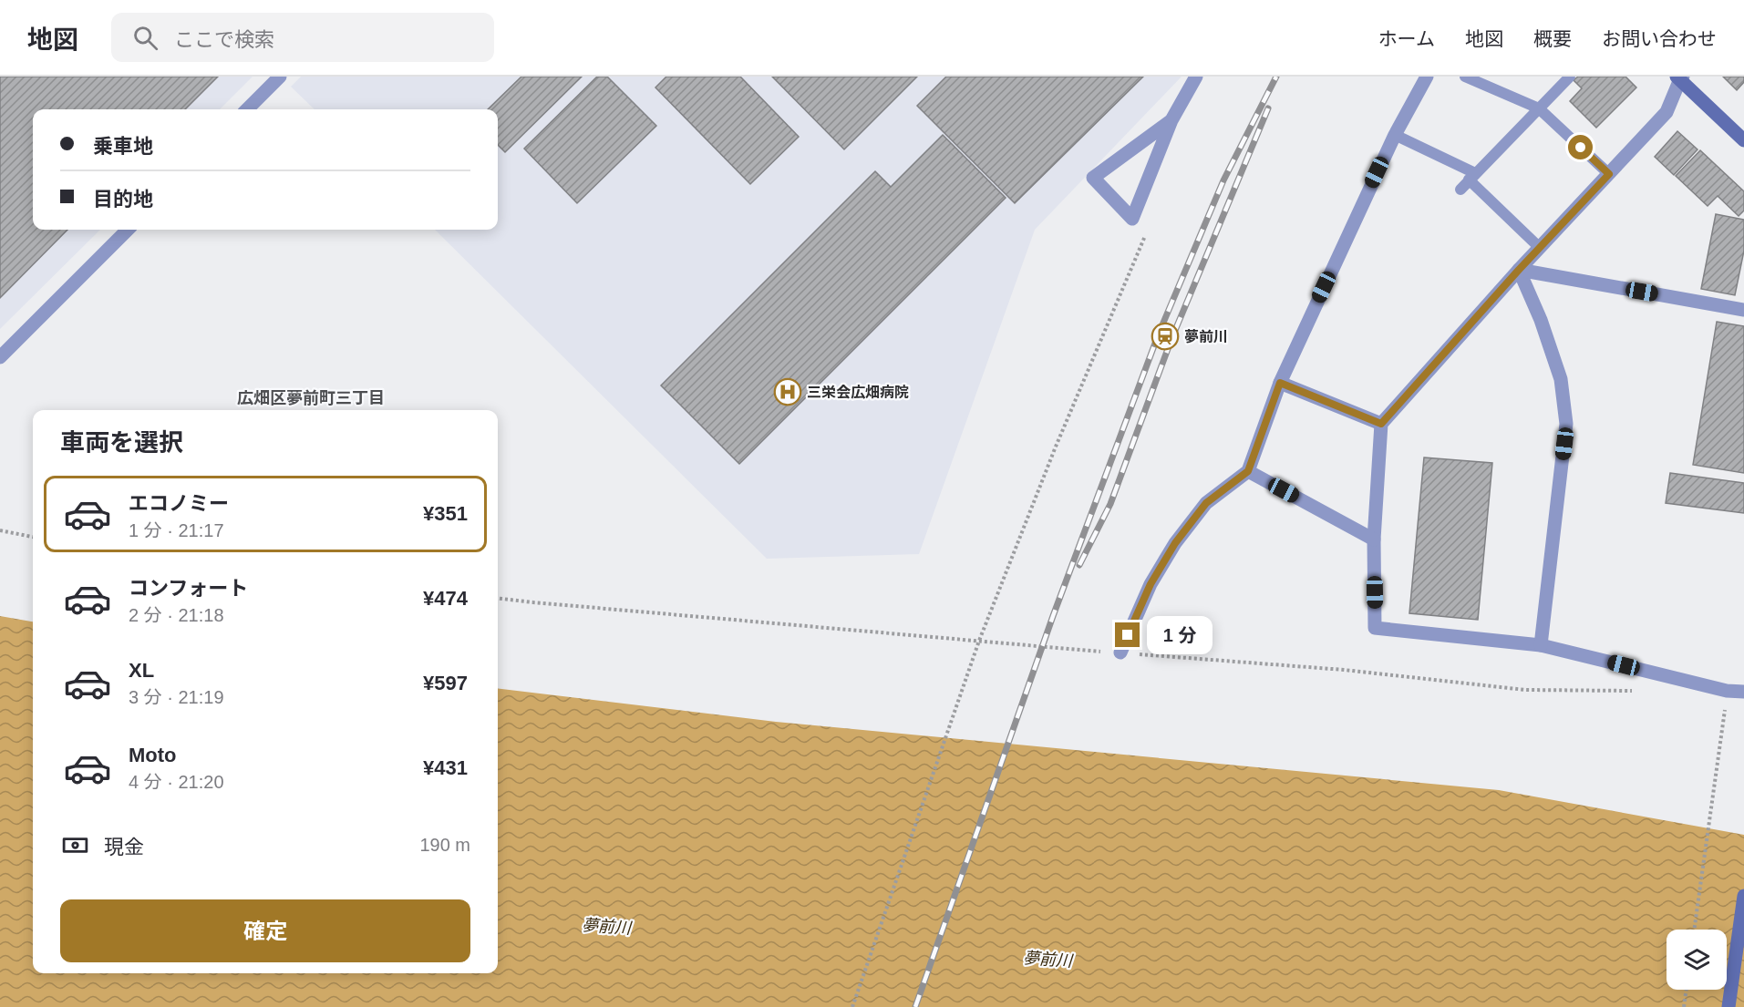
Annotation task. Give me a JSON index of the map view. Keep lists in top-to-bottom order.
{
  "districts": ["広畑区夢前町三丁目"],
  "water": ["夢前川"],
  "places": {
    "station": ["夢前川"],
    "hospital": ["三栄会広畑病院"]
  },
  "page": {
    "header": "地図",
    "search": "ここで検索",
    "nav": [
      "ホーム",
      "地図",
      "概要",
      "お問い合わせ"
    ],
    "banner": ["乗車地", "目的地"],
    "heading": "車両を選択",
    "list": [
      {
        "name": "エコノミー",
        "note": "1 分 · 21:17",
        "value": "¥351"
      },
      {
        "name": "コンフォート",
        "note": "2 分 · 21:18",
        "value": "¥474"
      },
      {
        "name": "XL",
        "note": "3 分 · 21:19",
        "value": "¥597"
      },
      {
        "name": "Moto",
        "note": "4 分 · 21:20",
        "value": "¥431"
      }
    ],
    "bubble": "1 分",
    "pay": ["現金", "190 m"],
    "buttons": "確定"
  }
}
